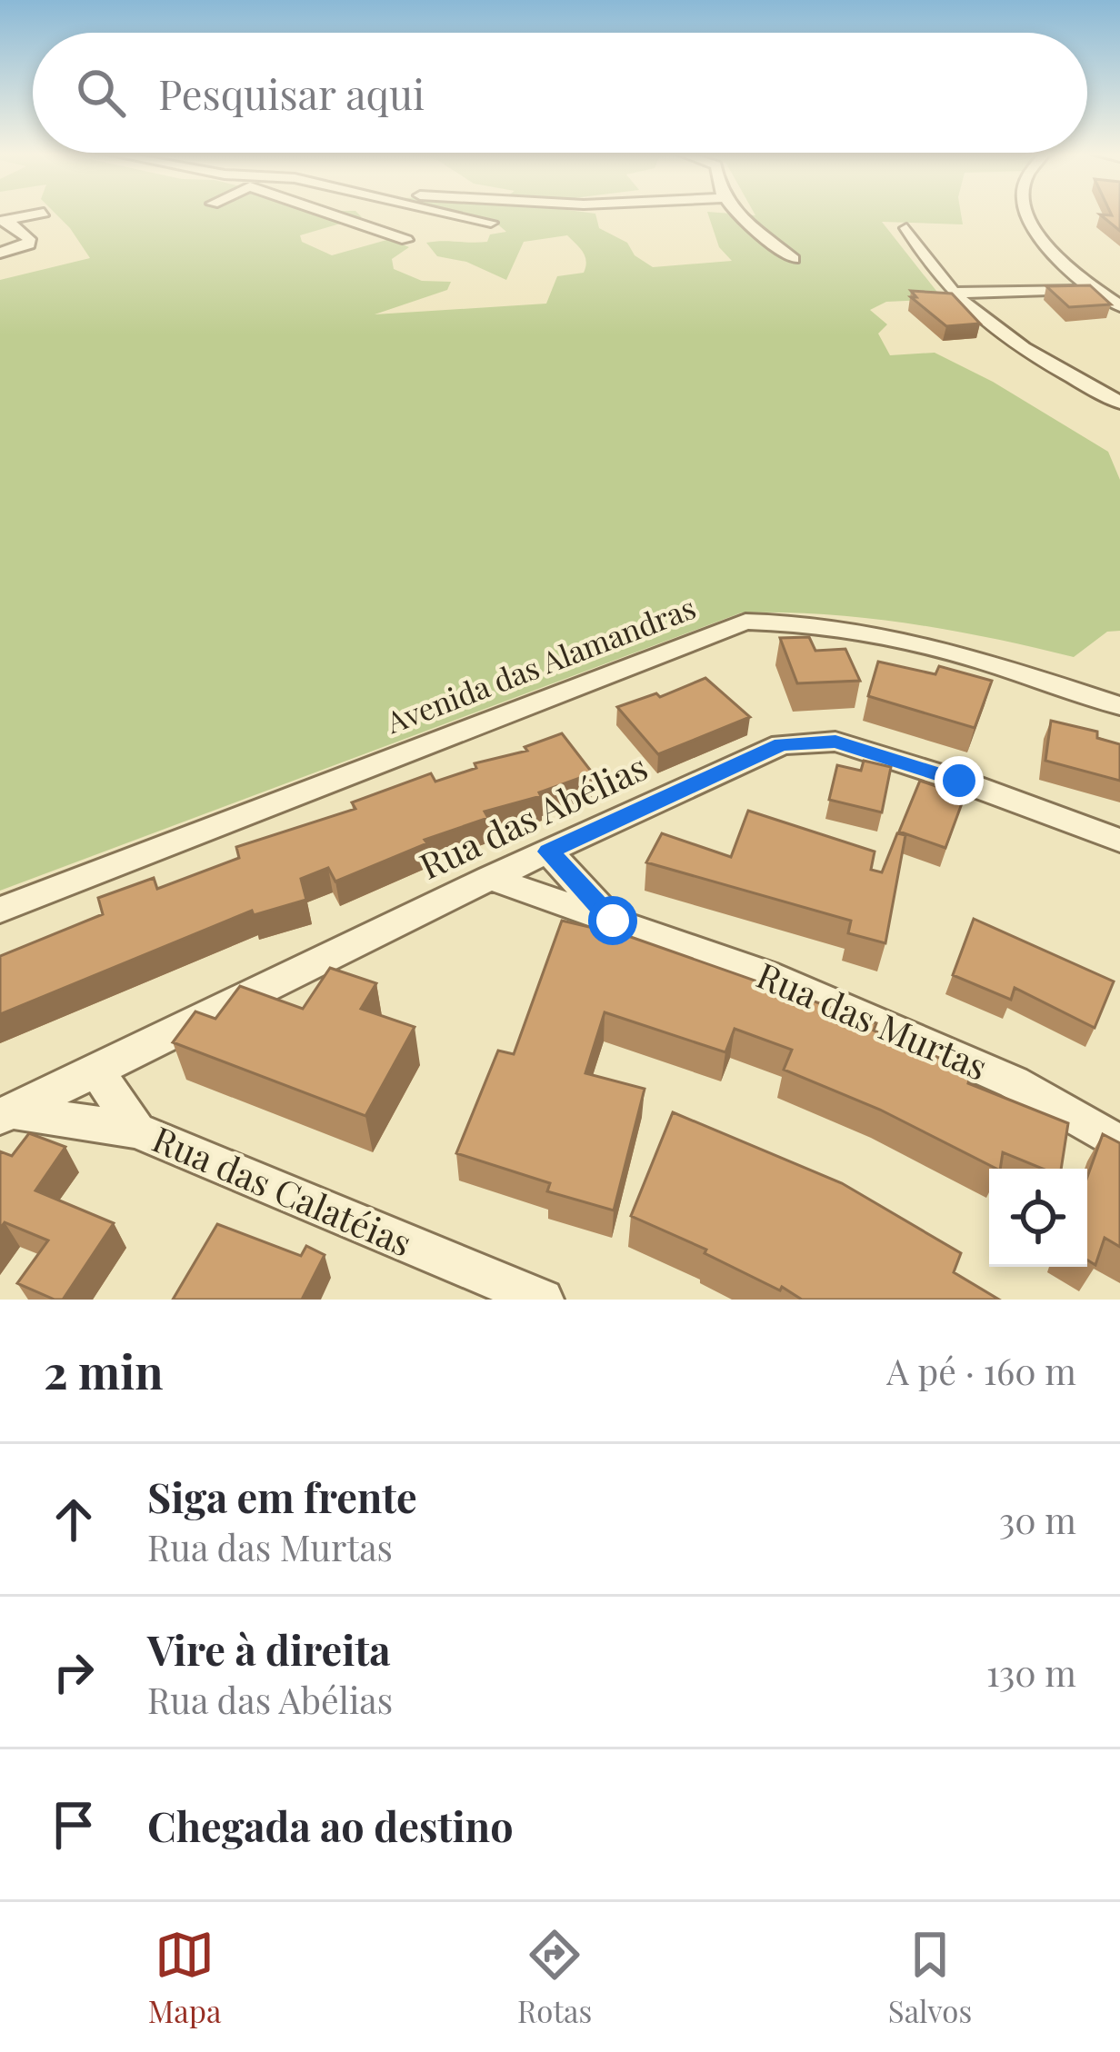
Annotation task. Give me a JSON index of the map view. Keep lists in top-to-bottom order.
{
  "streets": {
    "street": [
      "Avenida das Alamandras",
      "Rua das Abélias",
      "Rua das Murtas",
      "Rua das Calatéias"
    ]
  },
  "crossings": [
    ["Rua das Abélias", "Rua das Murtas"],
    ["Rua das Abélias", "Rua das Calatéias"]
  ],
  "page": {
    "search": "Pesquisar aqui",
    "heading": ["2 min", "A pé · 160 m"],
    "list": [
      ["Siga em frente", "Rua das Murtas", "30 m"],
      ["Vire à direita", "Rua das Abélias", "130 m"],
      "Chegada ao destino"
    ],
    "nav": ["Mapa", "Rotas", "Salvos"]
  }
}
